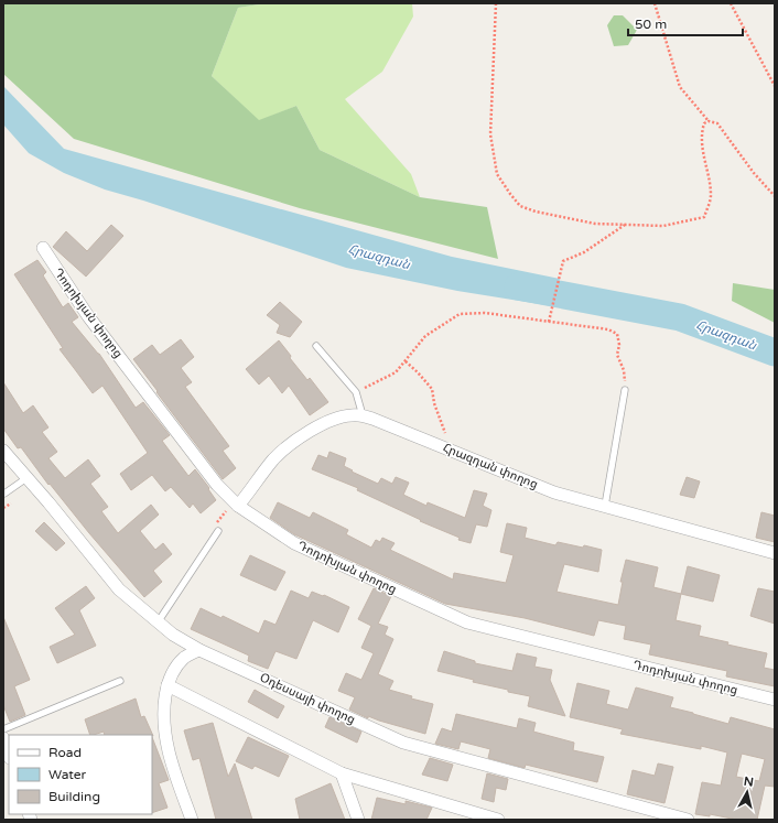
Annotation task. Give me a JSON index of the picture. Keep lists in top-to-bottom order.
{
  "streets": {
    "street": ["Դոդոխյան փողոց", "Հրազդան փողոց", "Օդեսսայի փողոց"]
  },
  "crossings": [
    ["Դոդոխյան փողոց", "Հրազդան փողոց"]
  ],
  "water": ["Հրազդան"],
  "legend": ["Road", "Water", "Building"],
  "scale_bar": "50 m",
  "north": "top"
}
